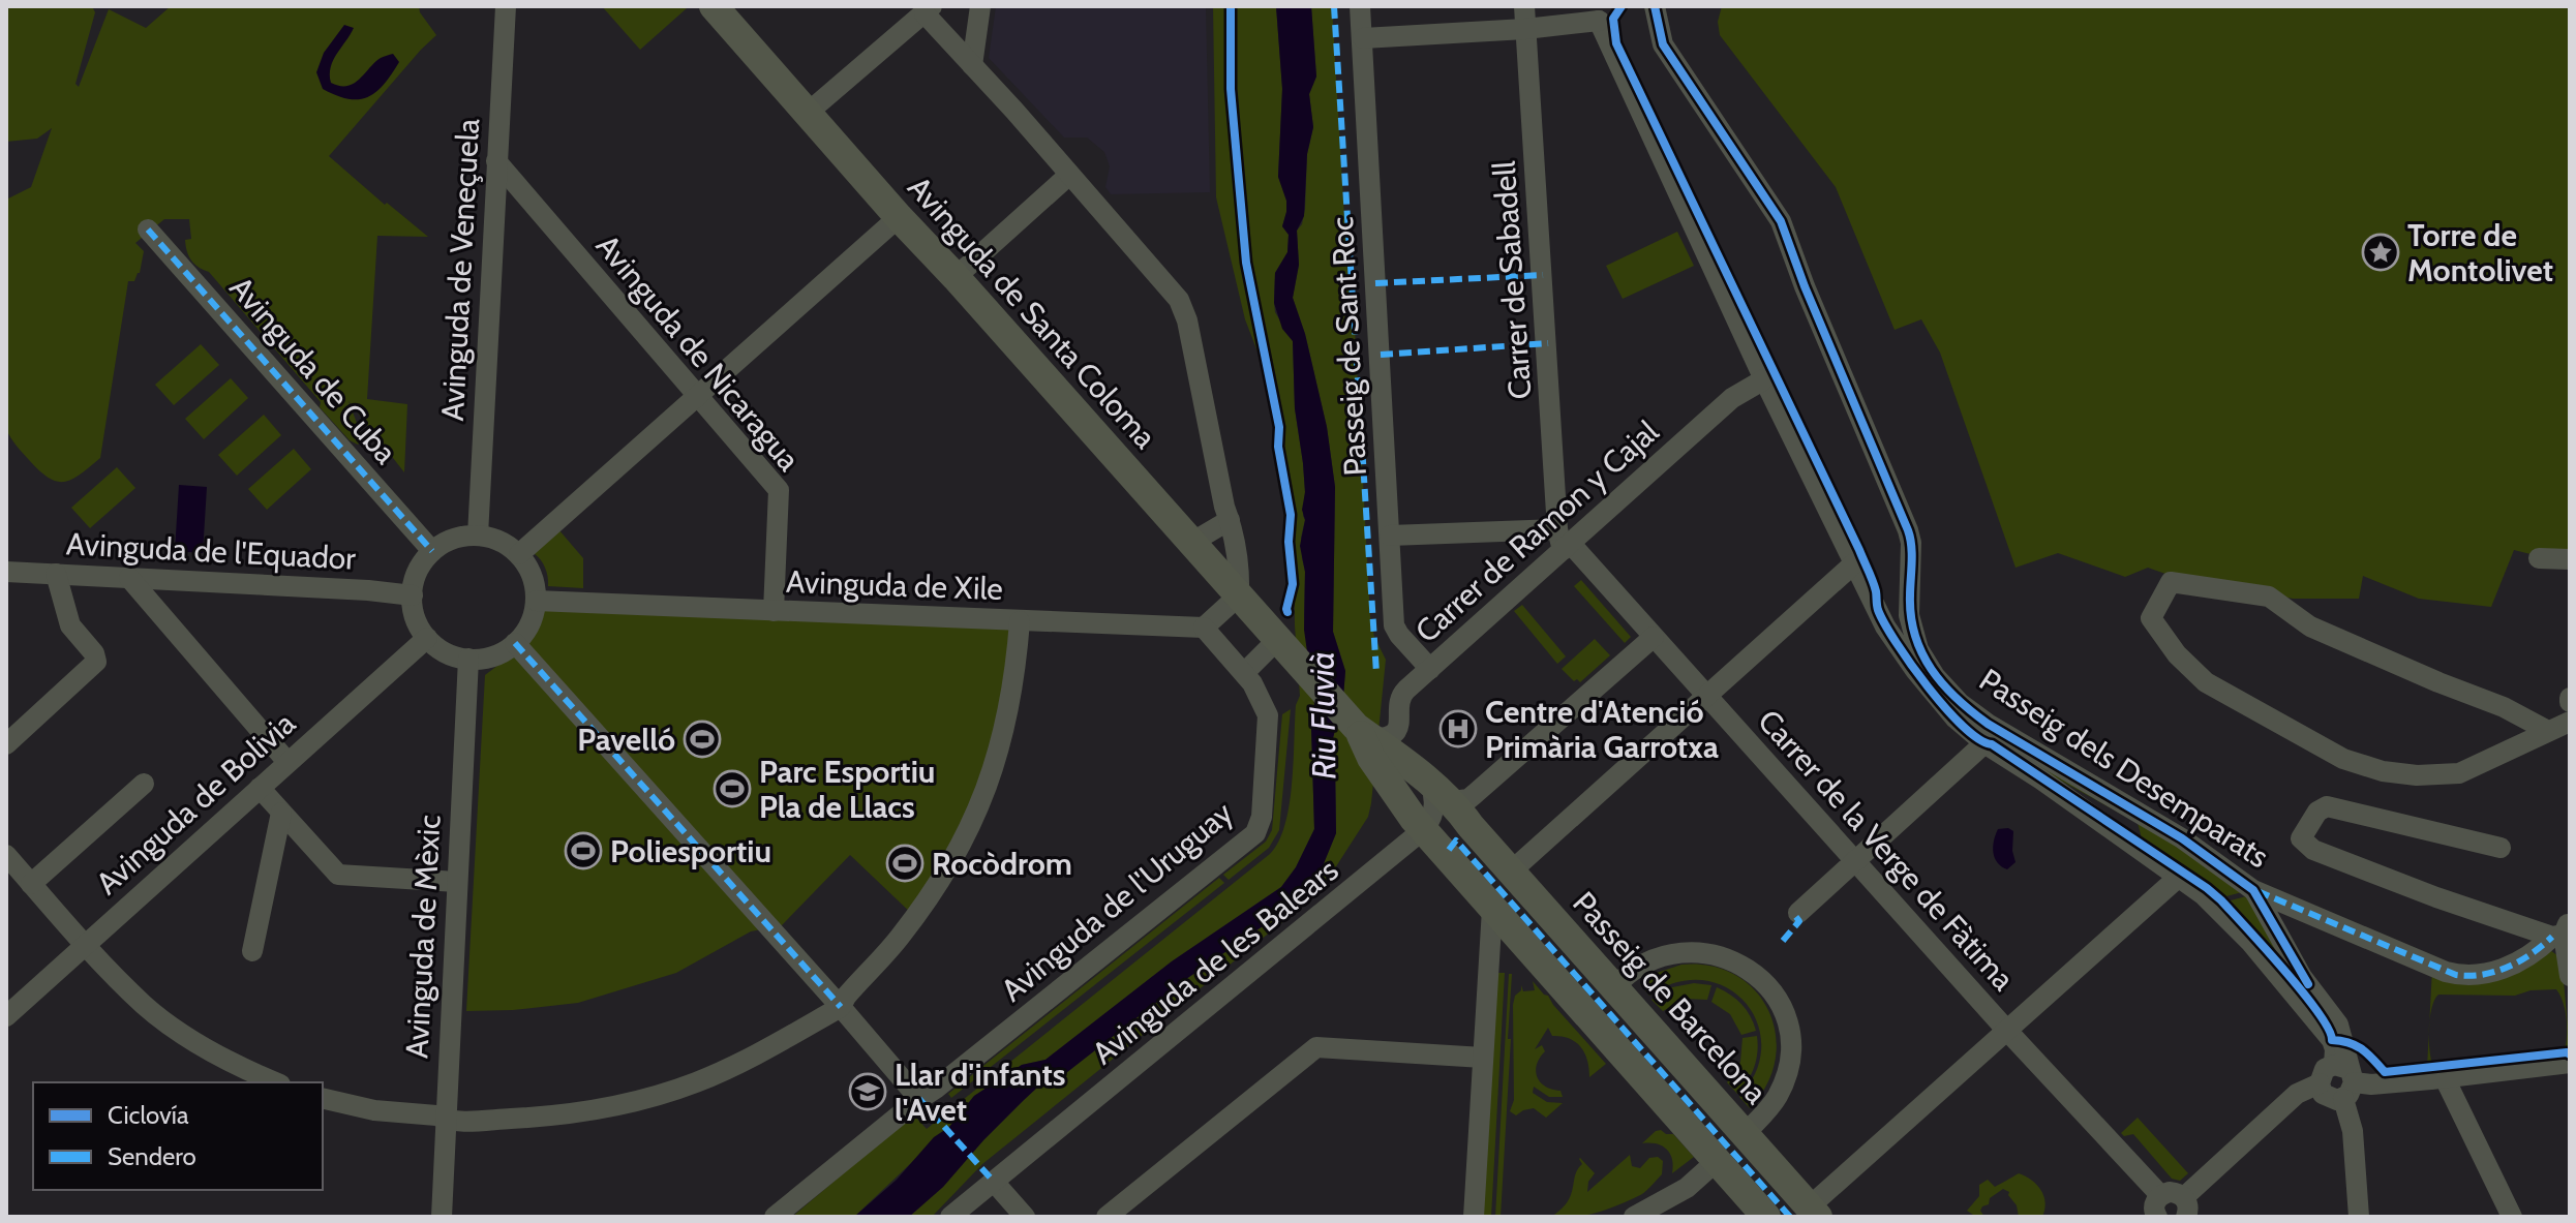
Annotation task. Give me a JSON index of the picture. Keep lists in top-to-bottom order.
{
  "streets": {
    "main road": ["Avinguda de Santa Coloma", "Passeig de Barcelona"],
    "street": [
      "Avinguda de Veneçuela",
      "Carrer de Sabadell",
      "Passeig de Sant Roc",
      "Avinguda de Nicaragua",
      "Avinguda de Cuba",
      "Carrer de Ramon y Cajal",
      "Avinguda de l'Equador",
      "Avinguda de Xile",
      "Passeig dels Desemparats",
      "Avinguda de Bolivia",
      "Carrer de la Verge de Fàtima",
      "Avinguda de l'Uruguay",
      "Avinguda de Mèxic",
      "Avinguda de les Balears"
    ]
  },
  "crossings": [
    ["Avinguda de Veneçuela", "Avinguda de Nicaragua"],
    ["Avinguda de Veneçuela", "Avinguda de Cuba"],
    ["Avinguda de Veneçuela", "Avinguda de l'Equador"],
    ["Avinguda de Veneçuela", "Avinguda de Xile"],
    ["Avinguda de Veneçuela", "Avinguda de Bolivia"],
    ["Avinguda de Veneçuela", "Avinguda de Mèxic"],
    ["Carrer de Sabadell", "Carrer de Ramon y Cajal"],
    ["Carrer de Sabadell", "Carrer de la Verge de Fàtima"],
    ["Avinguda de Santa Coloma", "Carrer de Ramon y Cajal"],
    ["Avinguda de Santa Coloma", "Passeig de Barcelona"],
    ["Passeig de Sant Roc", "Carrer de Ramon y Cajal"],
    ["Avinguda de Nicaragua", "Avinguda de Xile"],
    ["Avinguda de Cuba", "Avinguda de l'Equador"],
    ["Avinguda de Cuba", "Avinguda de Xile"],
    ["Avinguda de Cuba", "Avinguda de Bolivia"],
    ["Avinguda de Cuba", "Avinguda de Mèxic"],
    ["Carrer de Ramon y Cajal", "Carrer de la Verge de Fàtima"],
    ["Carrer de Ramon y Cajal", "Passeig de Barcelona"],
    ["Avinguda de l'Equador", "Avinguda de Xile"],
    ["Avinguda de l'Equador", "Avinguda de Bolivia"],
    ["Avinguda de l'Equador", "Avinguda de Mèxic"],
    ["Avinguda de Xile", "Avinguda de Bolivia"],
    ["Avinguda de Xile", "Avinguda de l'Uruguay"],
    ["Avinguda de Xile", "Avinguda de Mèxic"],
    ["Avinguda de Bolivia", "Avinguda de Mèxic"]
  ],
  "water": ["Riu Fluvià"],
  "places": {
    "place": ["Torre de Montolivet"],
    "hospital": ["Centre d'Atenció Primària Garrotxa"],
    "sports": [
      "Pavelló",
      "Parc Esportiu Pla de Llacs",
      "Poliesportiu",
      "Rocòdrom"
    ],
    "school or university": ["Llar d'infants l'Avet"]
  },
  "legend": ["Ciclovía", "Sendero"]
}
